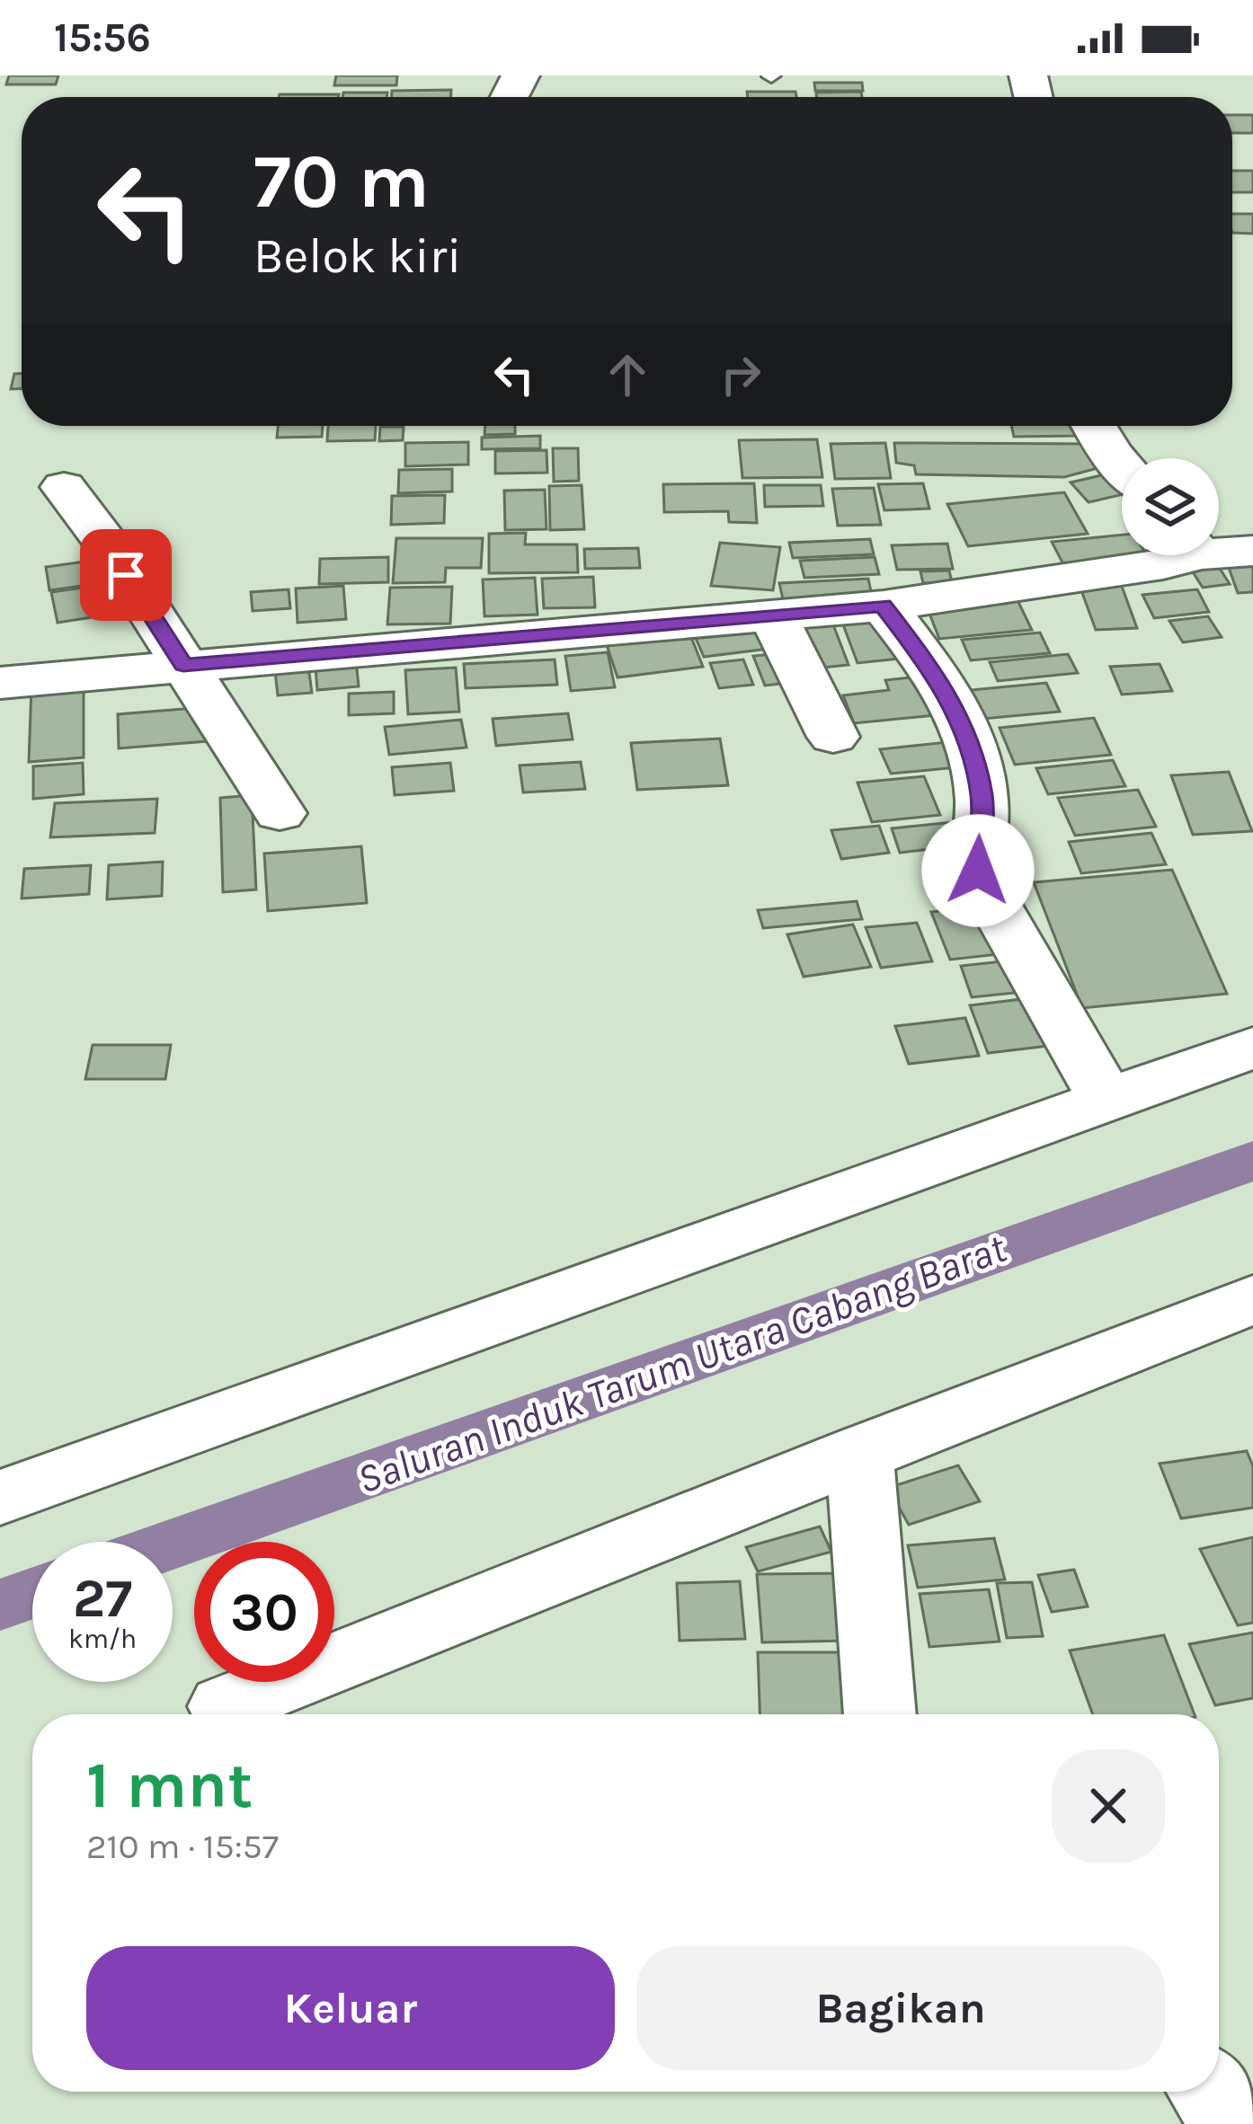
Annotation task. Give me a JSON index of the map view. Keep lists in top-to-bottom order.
{
  "water": ["Saluran Induk Tarum Utara Cabang Barat"],
  "page": {
    "status": "15:56",
    "turn": ["70 m", "Belok kiri"],
    "speed": "27 km/h",
    "limit": "30",
    "heading": ["1 mnt", "210 m · 15:57"],
    "buttons": ["Keluar", "Bagikan"]
  }
}
